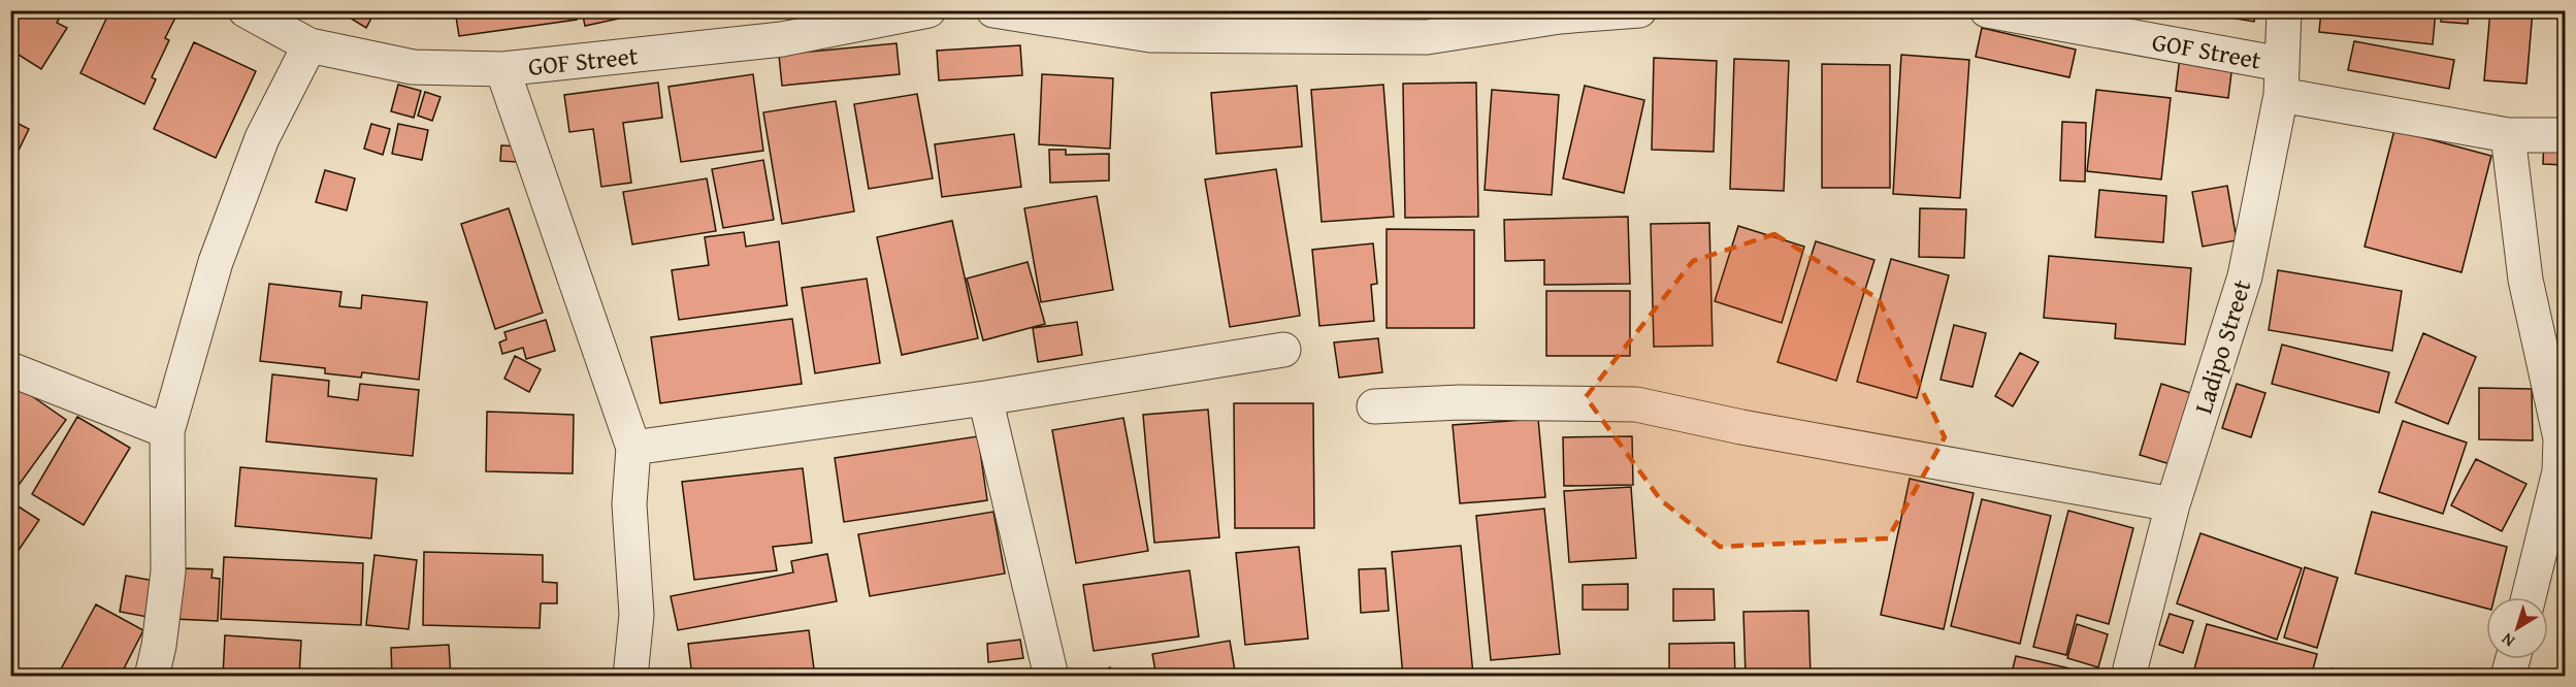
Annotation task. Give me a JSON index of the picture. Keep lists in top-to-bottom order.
{
  "streets": {
    "street": ["GOF Street", "Ladipo Street"]
  },
  "crossings": [
    ["GOF Street", "Ladipo Street"]
  ],
  "north": "bottom left"
}
